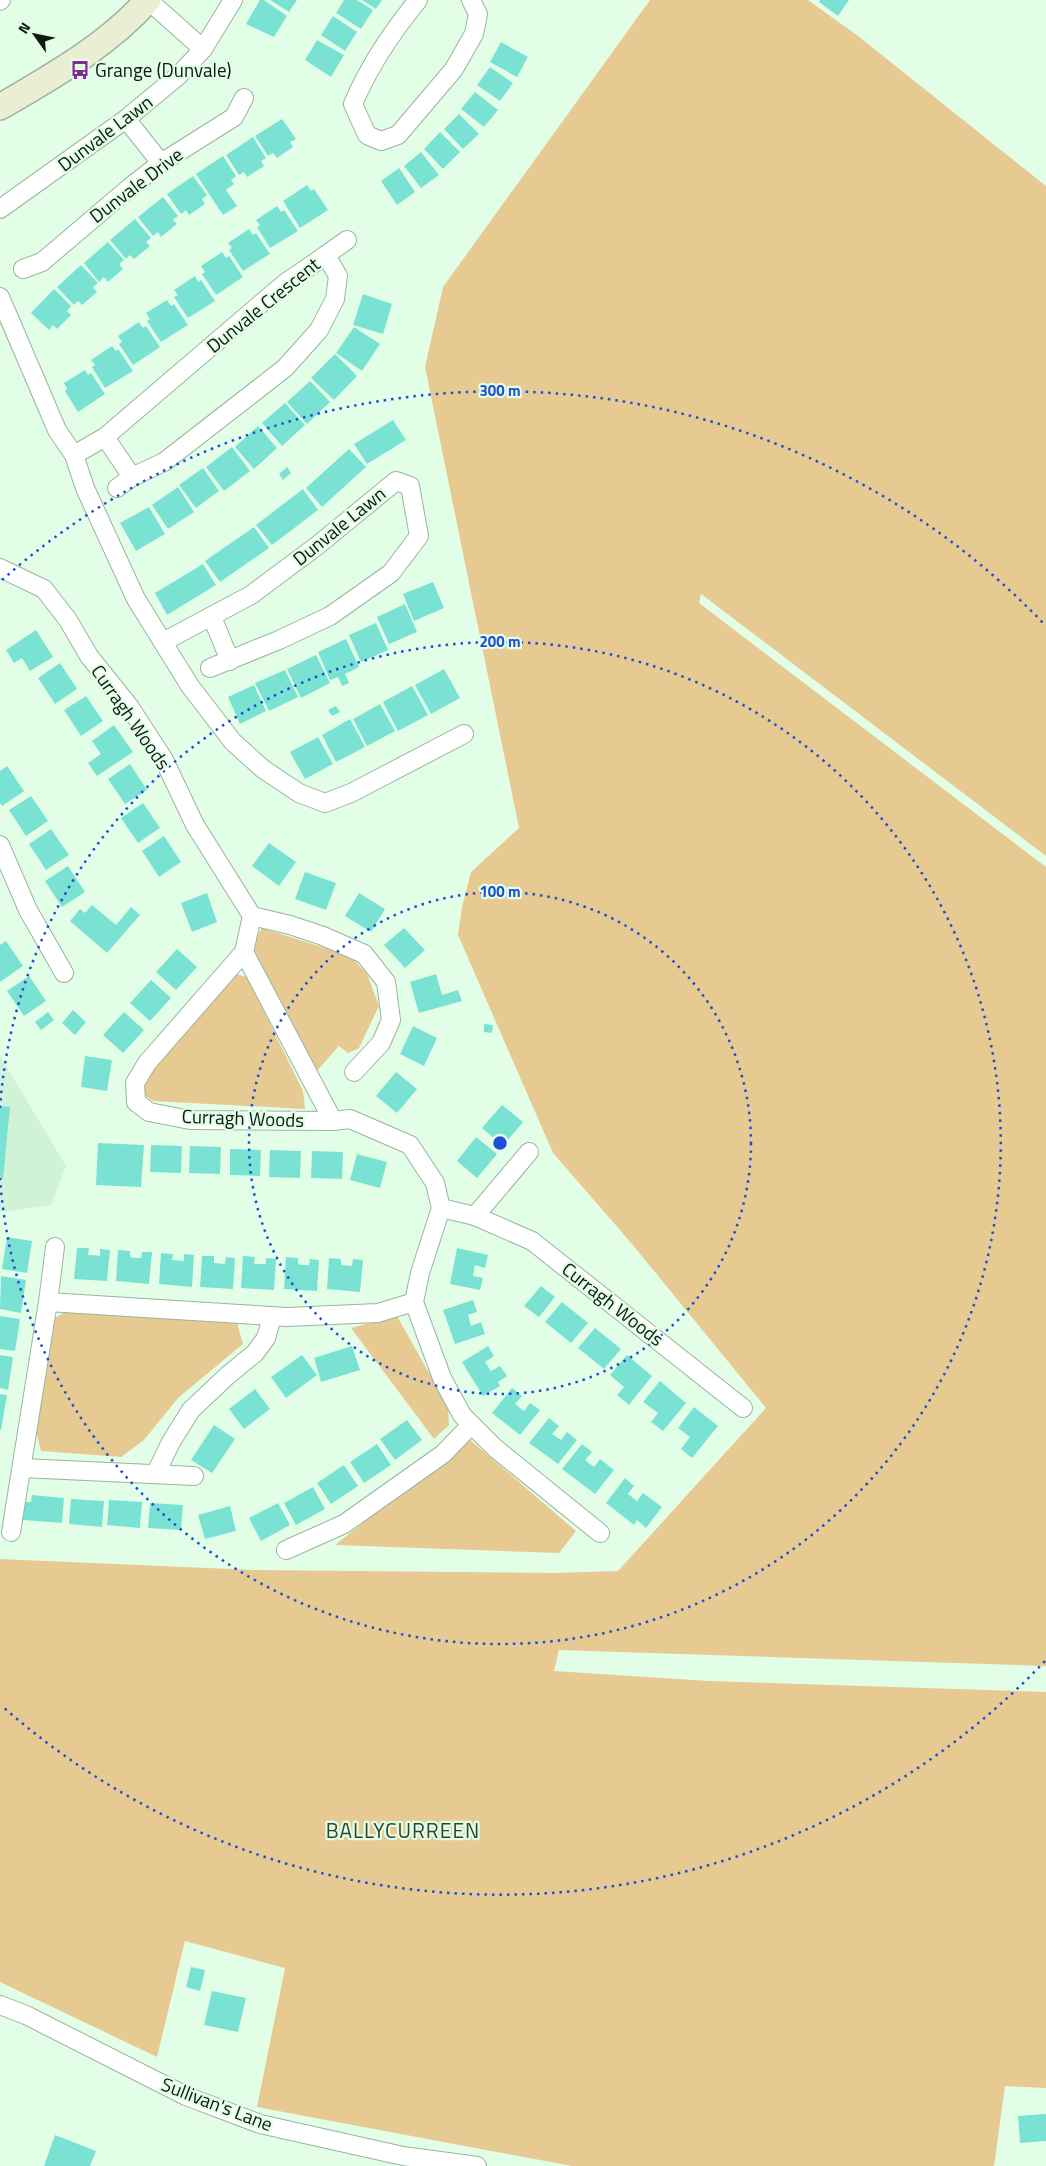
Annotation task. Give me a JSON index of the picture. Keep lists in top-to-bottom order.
{
  "streets": {
    "street": [
      "Dunvale Lawn",
      "Dunvale Drive",
      "Dunvale Crescent",
      "Curragh Woods",
      "Sullivan's Lane"
    ]
  },
  "districts": ["BALLYCURREEN"],
  "places": {
    "bus stop": ["Grange (Dunvale)"]
  },
  "north": "top left",
  "rings": ["300 m", "200 m", "100 m"]
}
